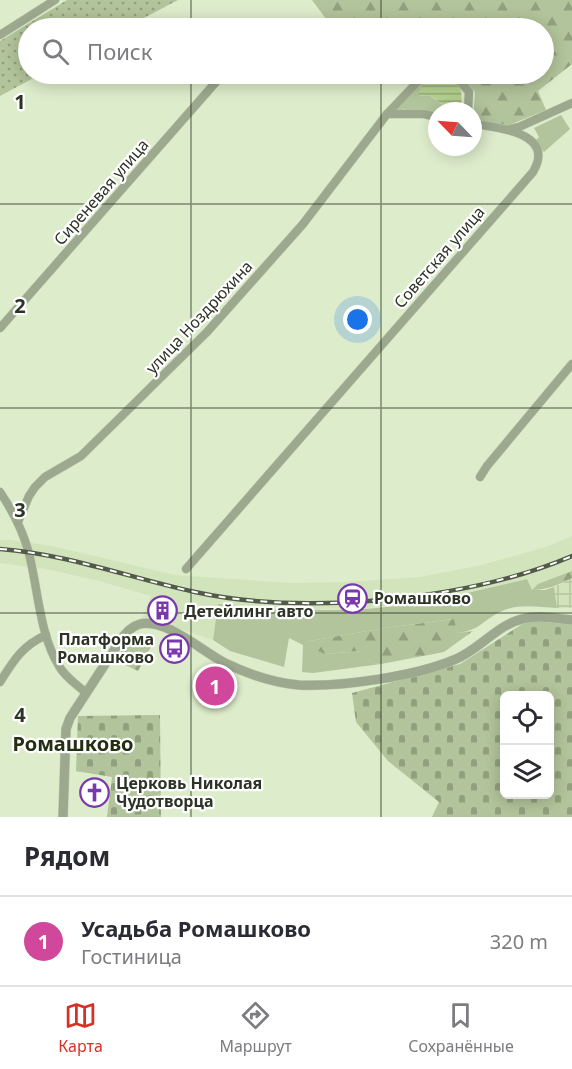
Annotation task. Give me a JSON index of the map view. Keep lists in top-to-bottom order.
{
  "streets": {
    "street": ["Сиреневая улица", "Советская улица", "улица Ноздрюхина"]
  },
  "districts": ["Ромашково"],
  "places": {
    "station": ["Ромашково"],
    "building": ["Детейлинг авто"],
    "bus stop": ["Платформа Ромашково"],
    "church": ["Церковь Николая Чудотворца"]
  },
  "north": "top left",
  "page": {
    "search": "Поиск",
    "pins": "1",
    "heading": "Рядом",
    "list": [
      {
        "mark": "1",
        "name": "Усадьба Ромашково",
        "note": "Гостиница",
        "value": "320 m"
      }
    ],
    "nav": ["Карта", "Маршрут", "Сохранённые"]
  },
  "grid": {
    "rows": [
      "1",
      "2",
      "3",
      "4"
    ]
  }
}
